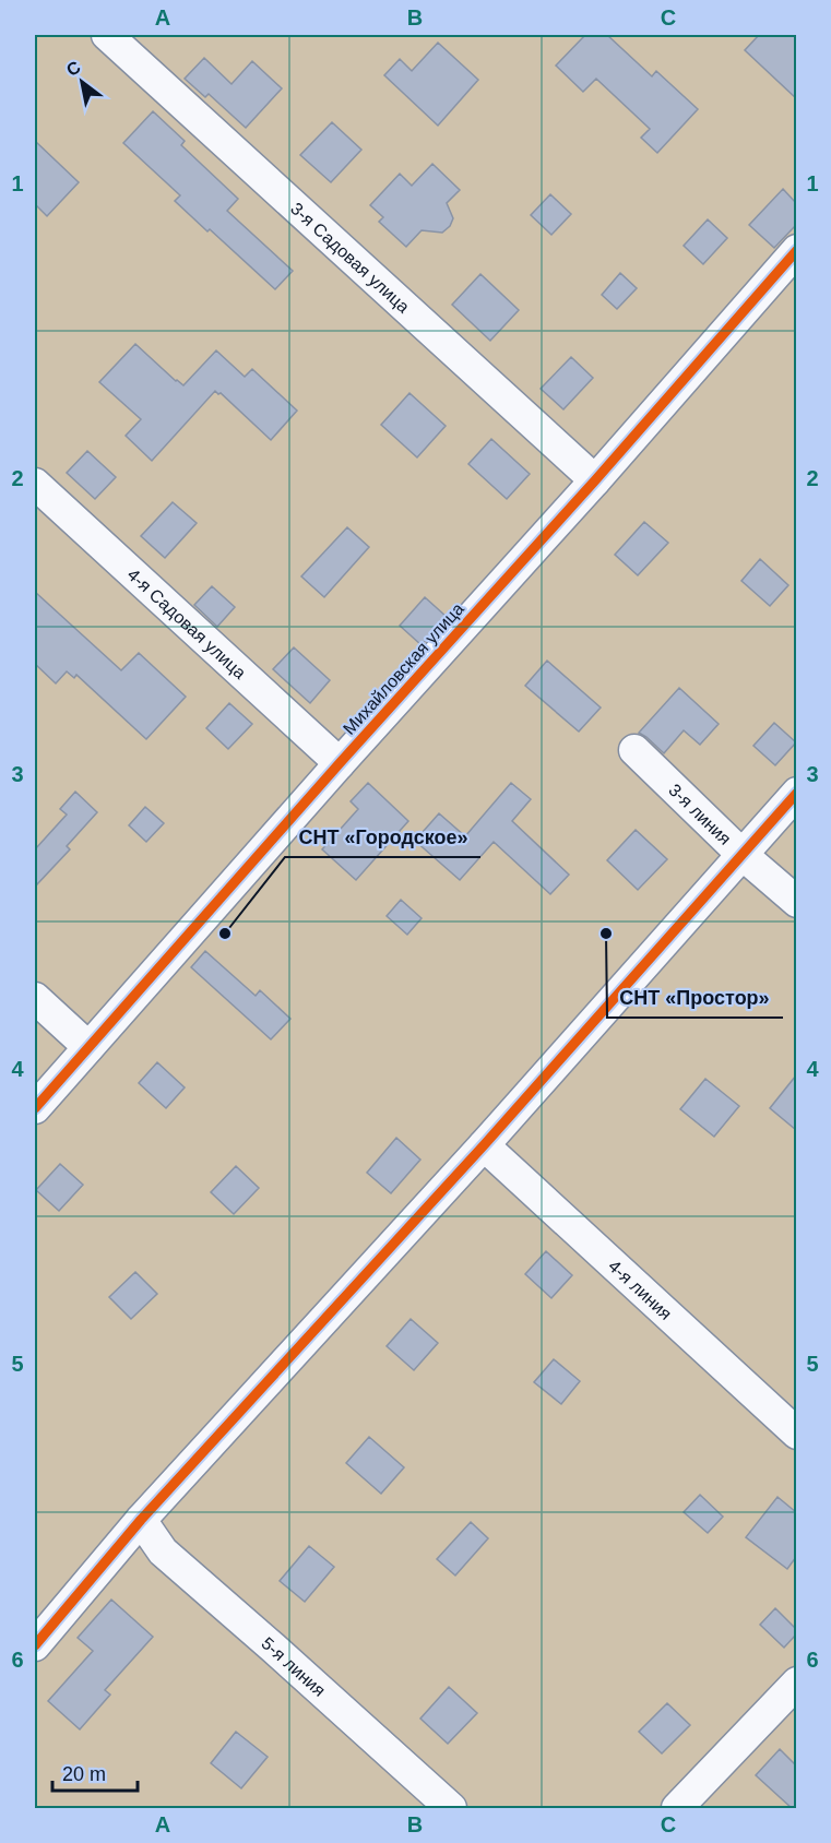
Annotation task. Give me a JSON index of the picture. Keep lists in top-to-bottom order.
{
  "streets": {
    "street": [
      "3-я Садовая улица",
      "4-я Садовая улица",
      "Михайловская улица",
      "3-я линия",
      "4-я линия",
      "5-я линия"
    ]
  },
  "crossings": [
    ["3-я Садовая улица", "Михайловская улица"],
    ["4-я Садовая улица", "Михайловская улица"]
  ],
  "places": ["СНТ «Городское»", "СНТ «Простор»"],
  "scale_bar": "20 m",
  "north": "top left",
  "grid": {
    "columns": ["A", "B", "C"],
    "rows": [
      "1",
      "2",
      "3",
      "4",
      "5",
      "6"
    ]
  }
}
